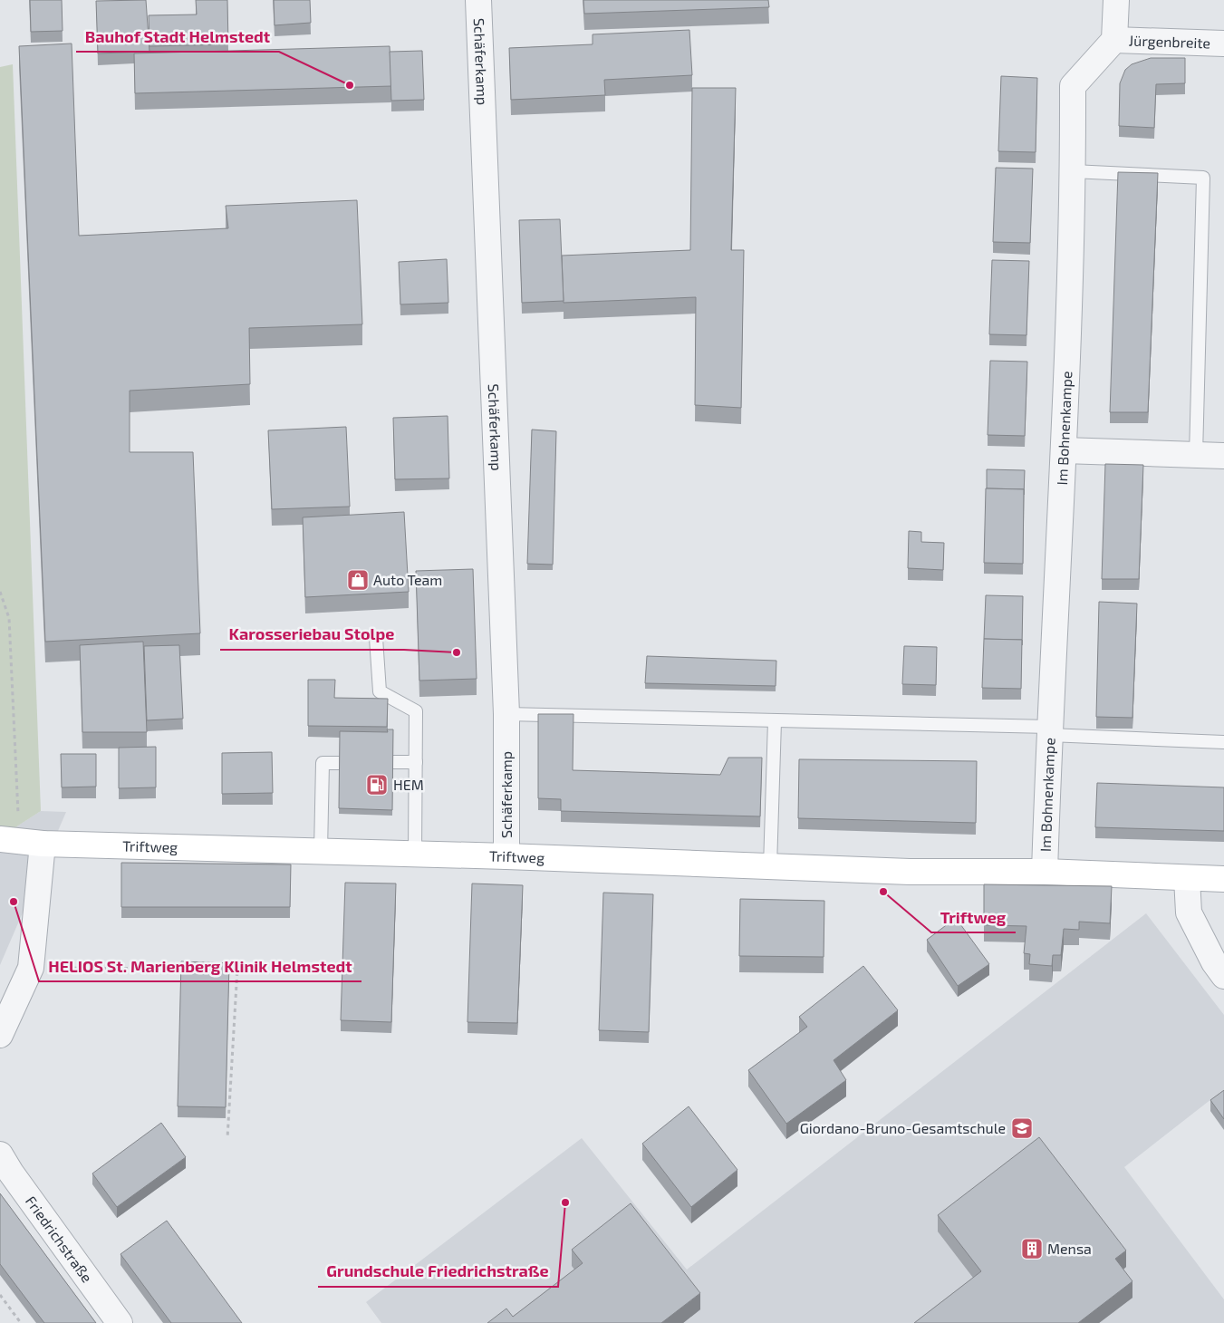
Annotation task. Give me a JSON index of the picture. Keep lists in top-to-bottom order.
{
  "streets": {
    "main road": ["Triftweg"],
    "street": [
      "Jürgenbreite",
      "Schäferkamp",
      "Im Bohnenkampe",
      "Friedrichstraße"
    ]
  },
  "crossings": [
    ["Jürgenbreite", "Im Bohnenkampe"],
    ["Schäferkamp", "Triftweg"],
    ["Im Bohnenkampe", "Triftweg"]
  ],
  "places": {
    "other": [
      "Bauhof Stadt Helmstedt",
      "Karosseriebau Stolpe",
      "Triftweg",
      "HELIOS St. Marienberg Klinik Helmstedt",
      "Grundschule Friedrichstraße"
    ],
    "shop": ["Auto Team"],
    "fuel station": ["HEM"],
    "school or university": ["Giordano-Bruno-Gesamtschule"],
    "building": ["Mensa"]
  }
}
